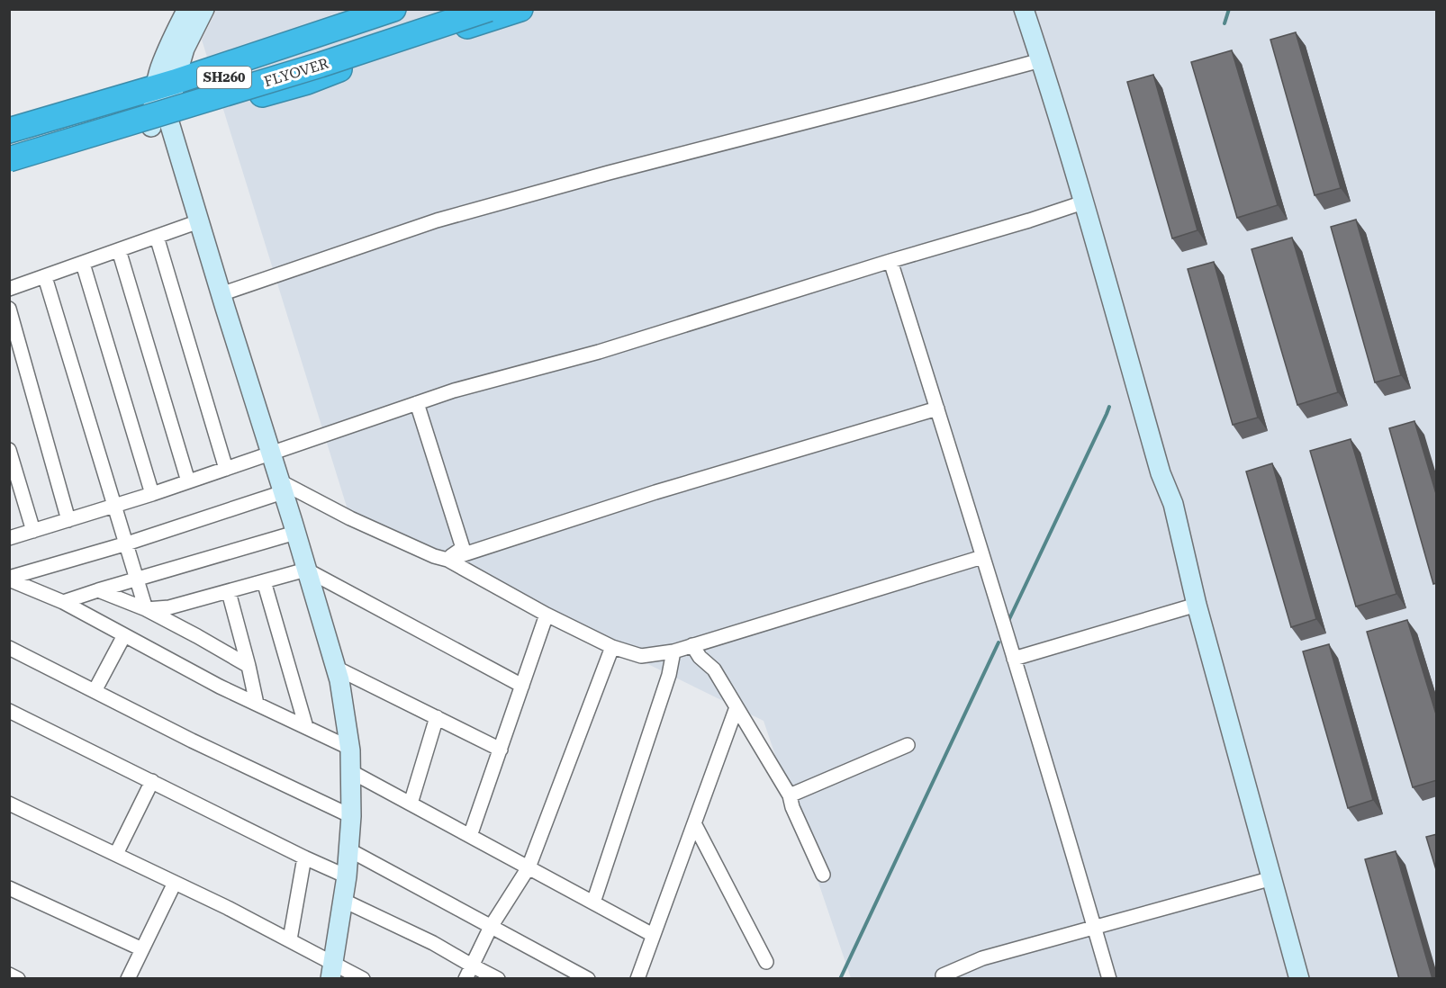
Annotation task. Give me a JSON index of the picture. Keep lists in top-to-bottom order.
{
  "streets": {
    "highway": ["FLYOVER", "SH260"]
  }
}
